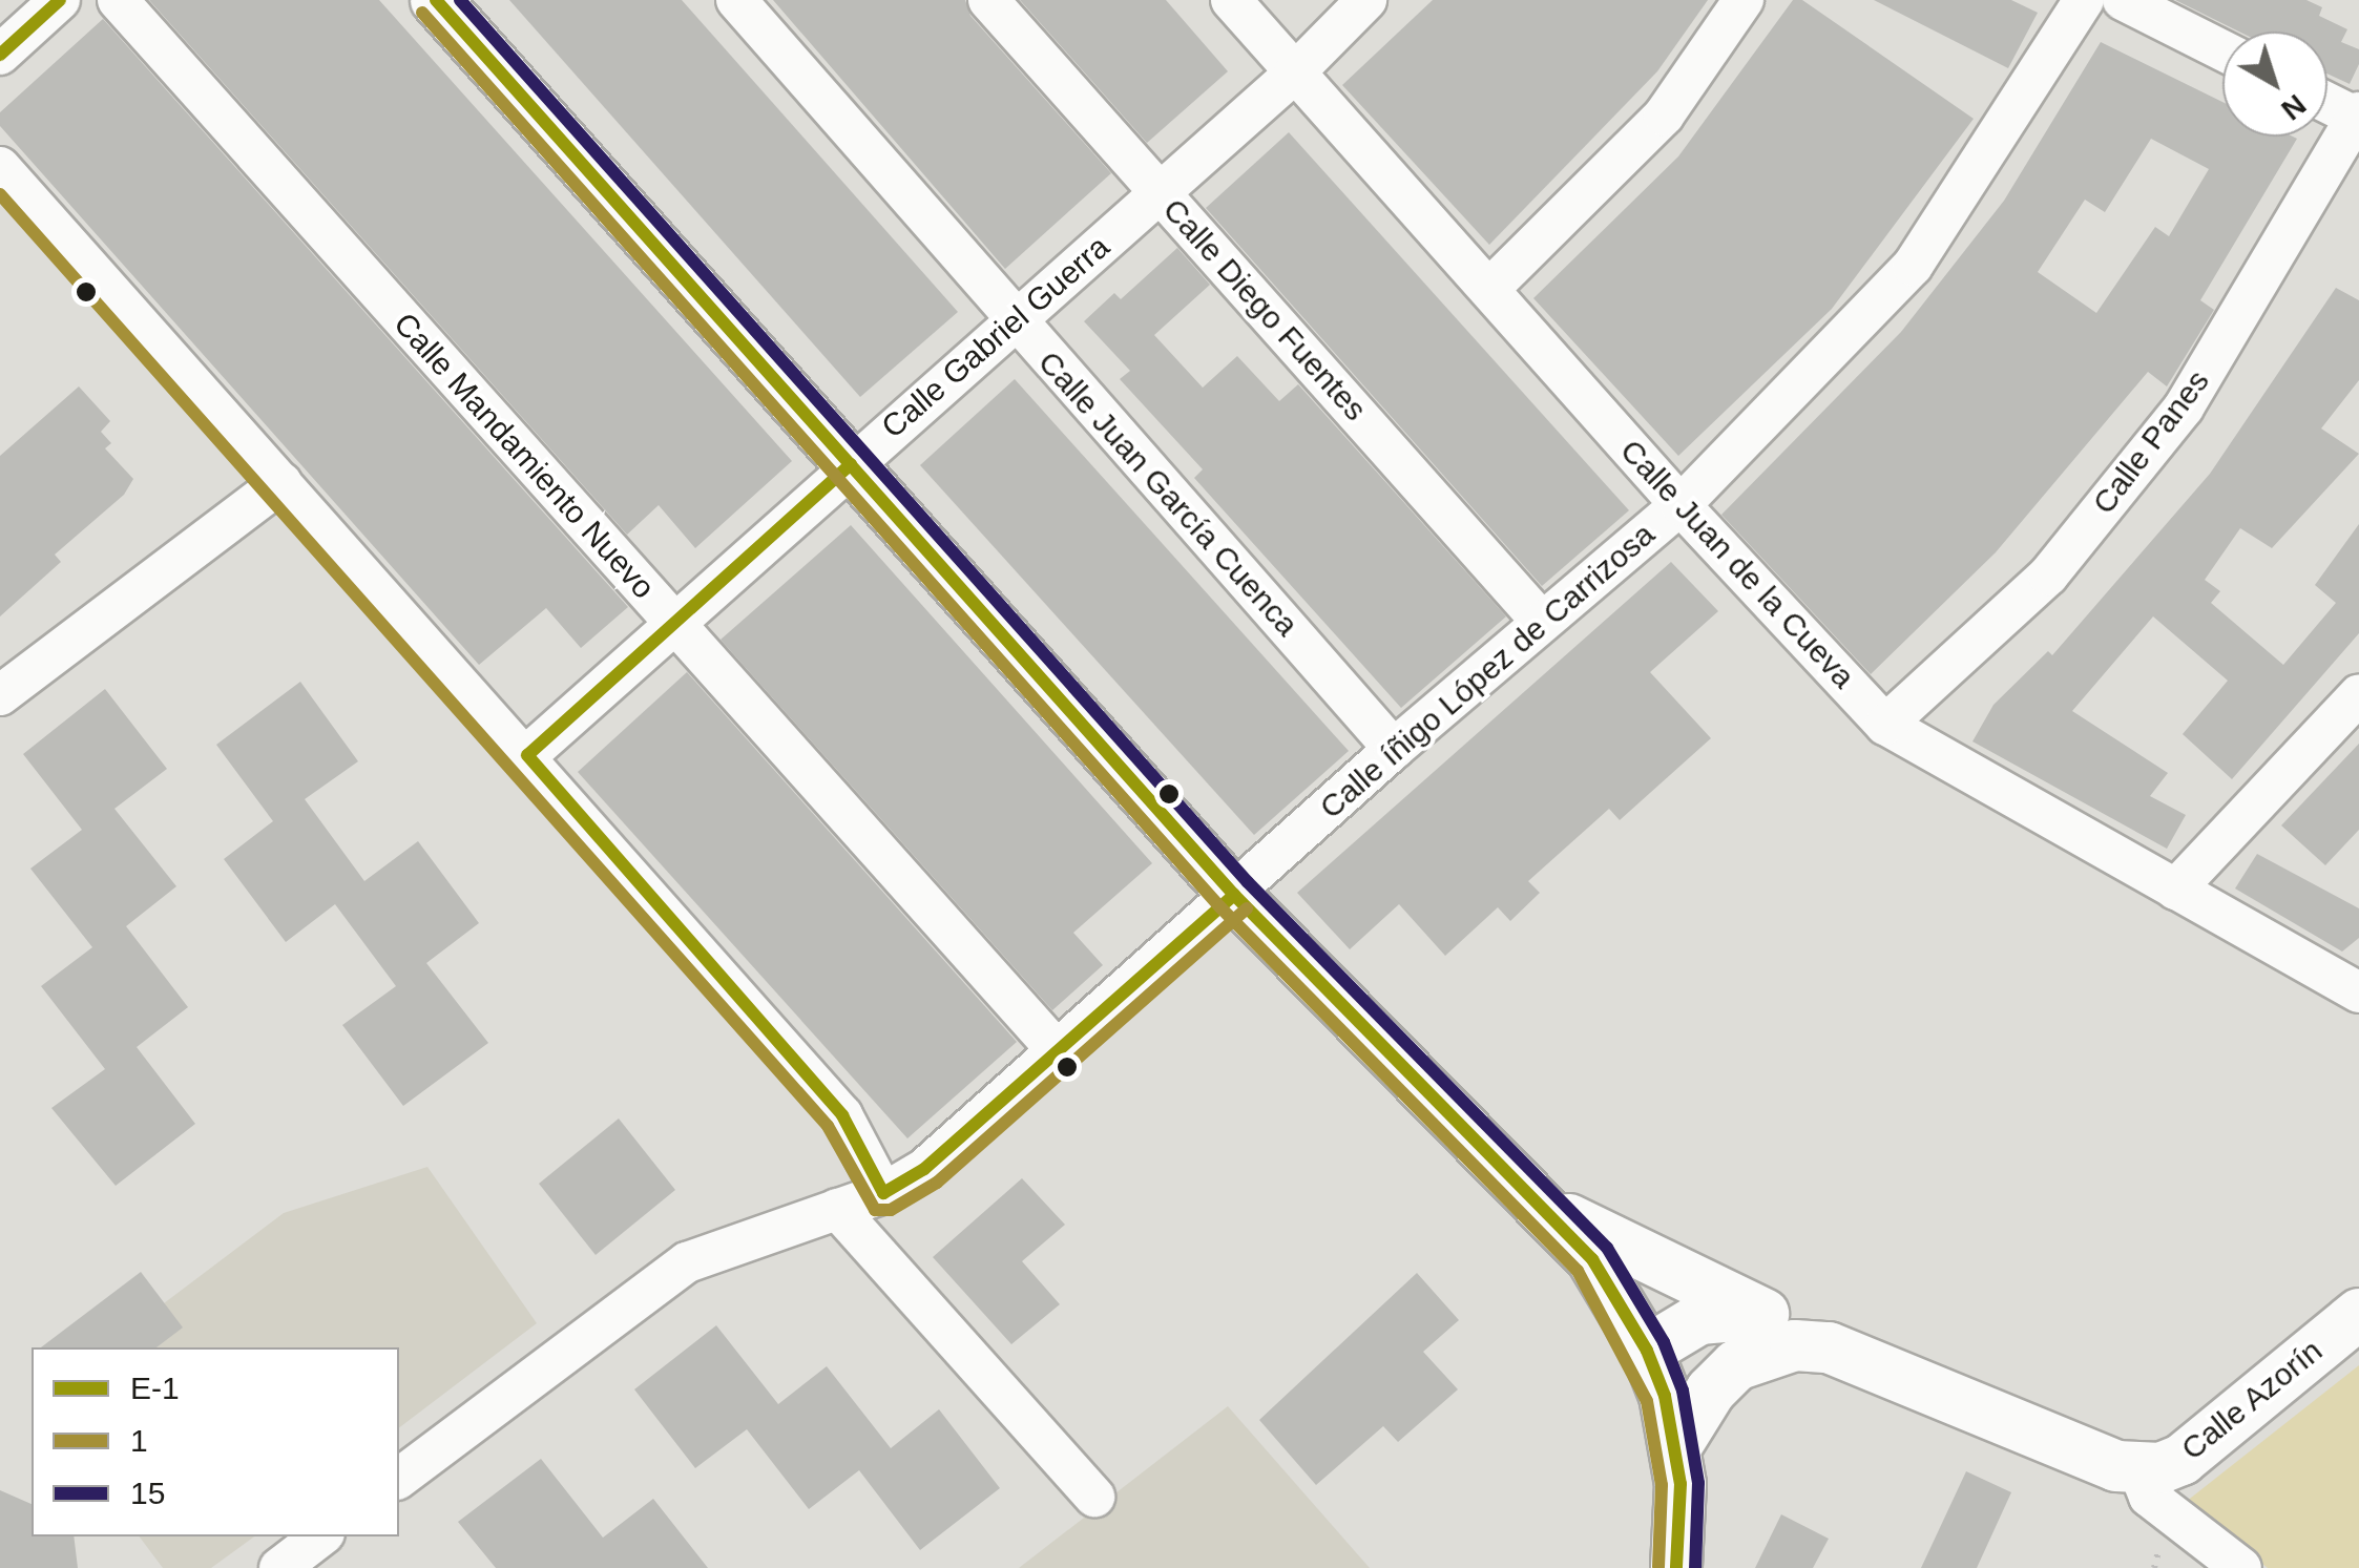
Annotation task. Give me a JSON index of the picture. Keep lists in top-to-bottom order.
{
  "streets": {
    "street": [
      "Calle Diego Fuentes",
      "Calle Gabriel Guerra",
      "Calle Panes",
      "Calle Mandamiento Nuevo",
      "Calle Juan García Cuenca",
      "Calle Juan de la Cueva",
      "Calle íñigo López de Carrizosa",
      "Calle Azorín"
    ]
  },
  "crossings": [
    ["Calle Diego Fuentes", "Calle Gabriel Guerra"],
    ["Calle Diego Fuentes", "Calle íñigo López de Carrizosa"],
    ["Calle Gabriel Guerra", "Calle Mandamiento Nuevo"],
    ["Calle Gabriel Guerra", "Calle Juan García Cuenca"],
    ["Calle Gabriel Guerra", "Calle Juan de la Cueva"],
    ["Calle Panes", "Calle Juan de la Cueva"],
    ["Calle Juan García Cuenca", "Calle íñigo López de Carrizosa"],
    ["Calle Juan de la Cueva", "Calle íñigo López de Carrizosa"]
  ],
  "lines": ["transit line E-1", "transit line 15", "transit line 1"],
  "legend": ["E-1", "1", "15"],
  "north": "bottom right"
}
